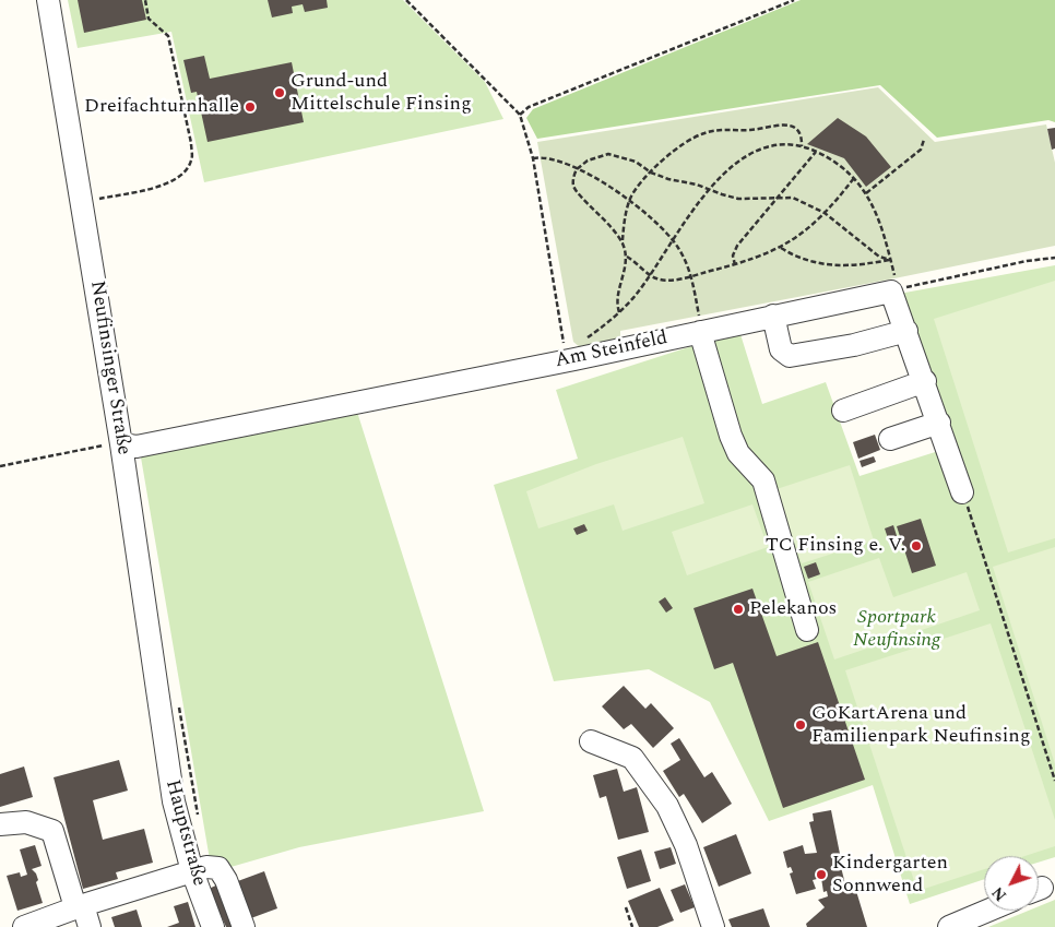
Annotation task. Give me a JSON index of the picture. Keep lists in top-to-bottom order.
{
  "streets": {
    "street": ["Am Steinfeld", "Neufinsinger Straße", "Hauptstraße"]
  },
  "crossings": [
    ["Am Steinfeld", "Neufinsinger Straße"],
    ["Neufinsinger Straße", "Hauptstraße"]
  ],
  "parks": ["Sportpark Neufinsing"],
  "places": [
    "Grund-und Mittelschule Finsing",
    "Dreifachturnhalle",
    "TC Finsing e. V.",
    "Pelekanos",
    "GoKartArena und Familienpark Neufinsing",
    "Kindergarten Sonnwend"
  ],
  "north": "bottom left"
}
